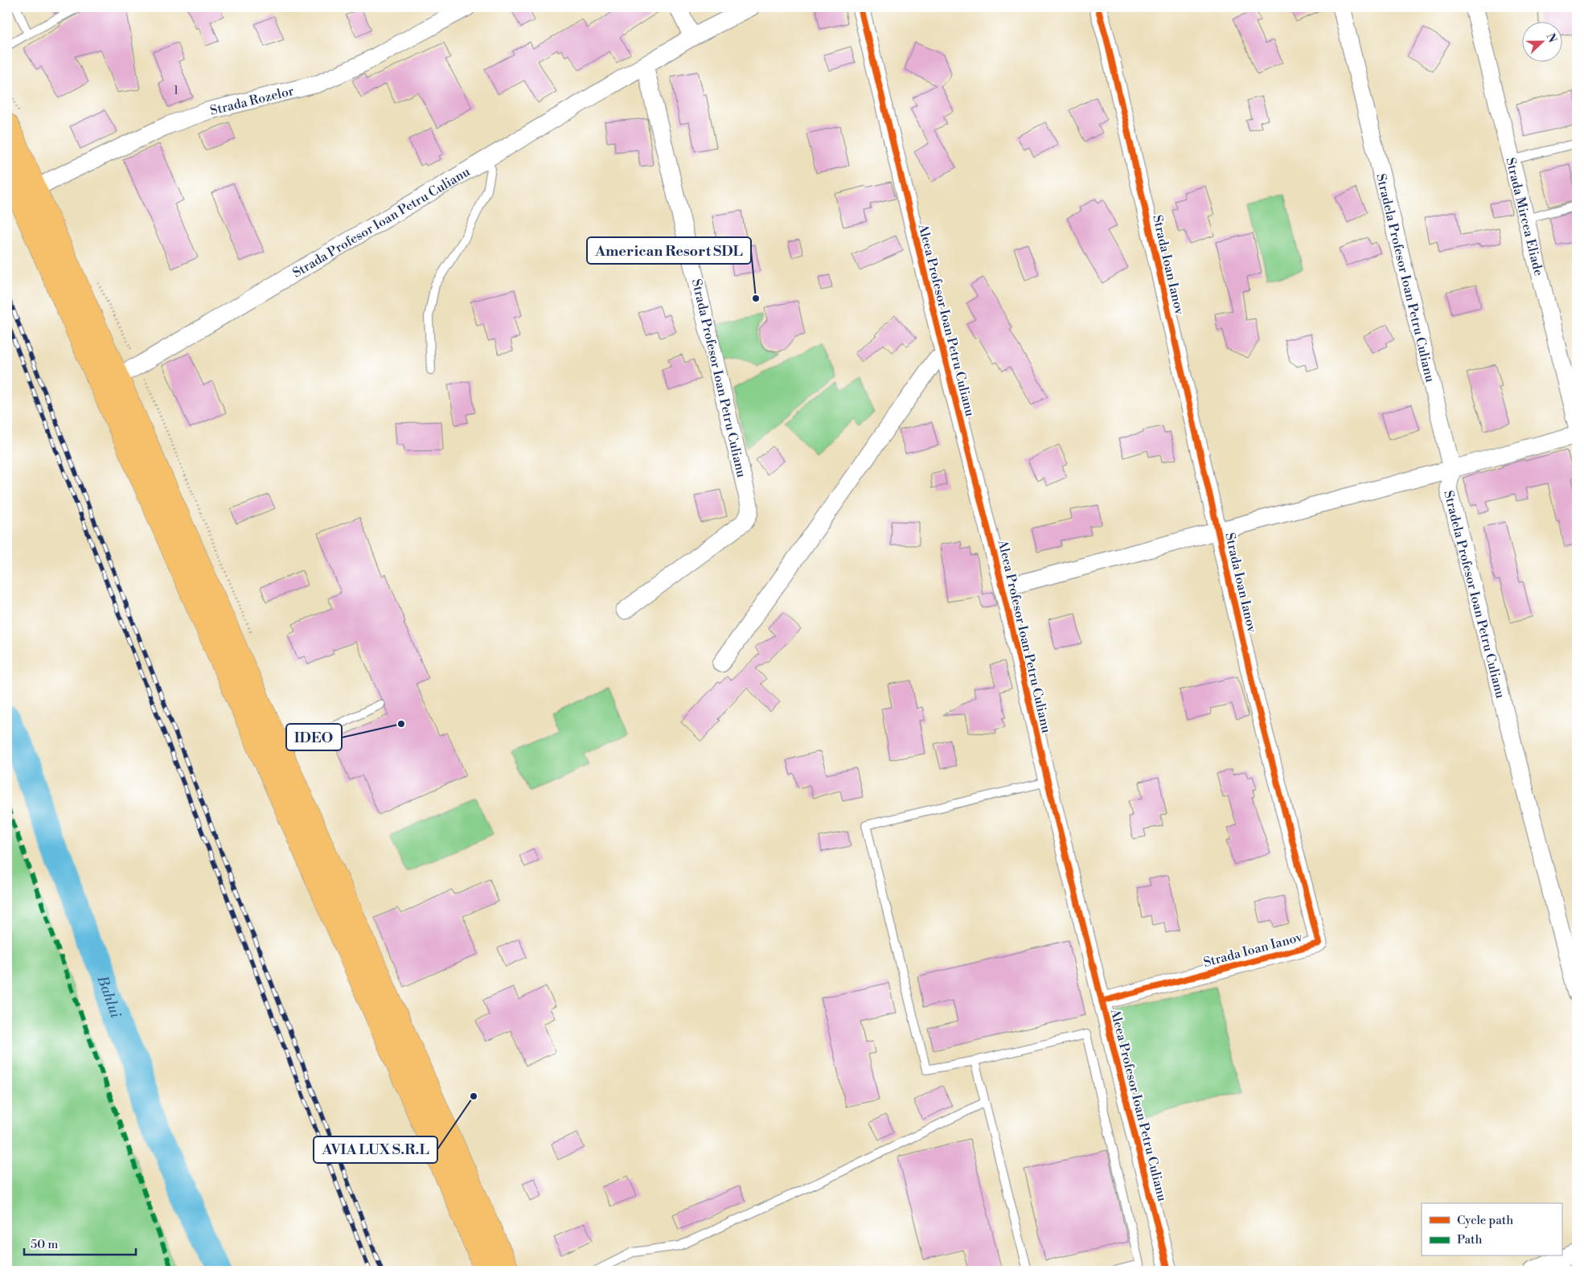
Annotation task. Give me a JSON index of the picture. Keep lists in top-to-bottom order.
{
  "streets": {
    "street": [
      "Strada Rozelor",
      "Strada Mircea Eliade",
      "Strada Profesor Ioan Petru Culianu",
      "Strada Ioan Ianov",
      "Stradela Profesor Ioan Petru Culianu",
      "Aleea Profesor Ioan Petru Culianu"
    ]
  },
  "crossings": [
    ["Strada Ioan Ianov", "Aleea Profesor Ioan Petru Culianu"]
  ],
  "water": ["Bahlui"],
  "places": ["American Resort SDL", "IDEO", "AVIA LUX S.R.L"],
  "house_numbers": ["1"],
  "legend": ["Cycle path", "Path"],
  "scale_bar": "50 m",
  "north": "right"
}
